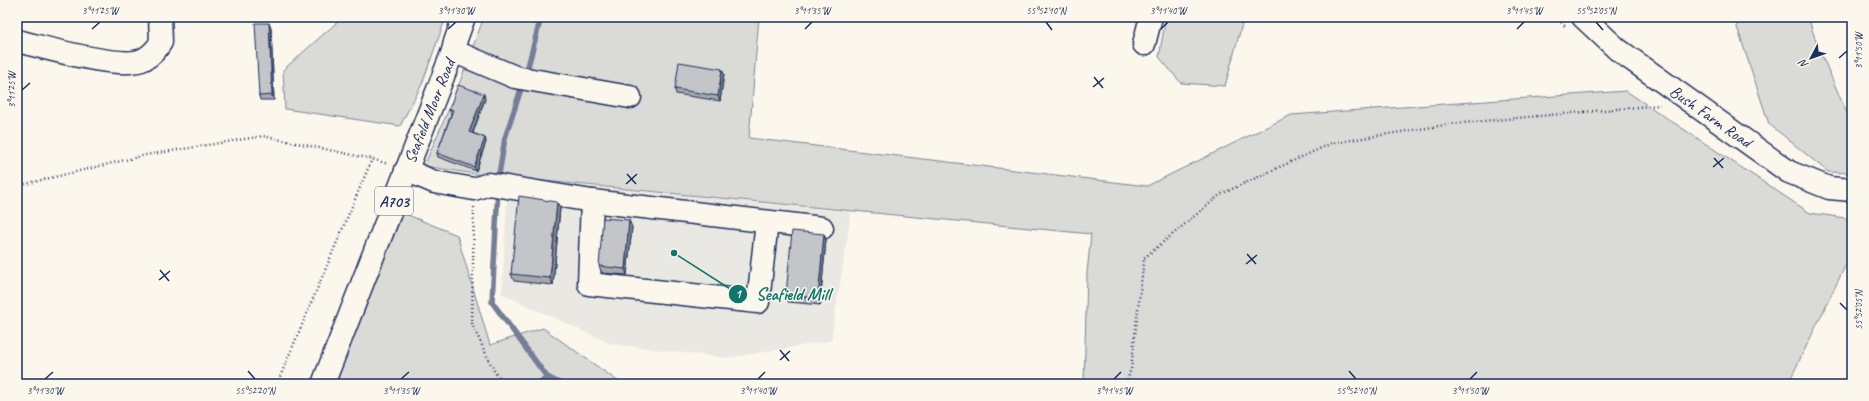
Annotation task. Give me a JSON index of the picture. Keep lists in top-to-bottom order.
{
  "streets": {
    "street": ["Seafield Moor Road", "Bush Farm Road", "A703"]
  },
  "places": ["Seafield Mill"],
  "north": "bottom left",
  "coordinates": [
    "3°11'25\"W",
    "3°11'30\"W",
    "3°11'35\"W",
    "55°52'10\"N",
    "3°11'40\"W",
    "3°11'45\"W",
    "55°52'05\"N",
    "3°11'50\"W",
    "55°52'20\"N"
  ]
}
